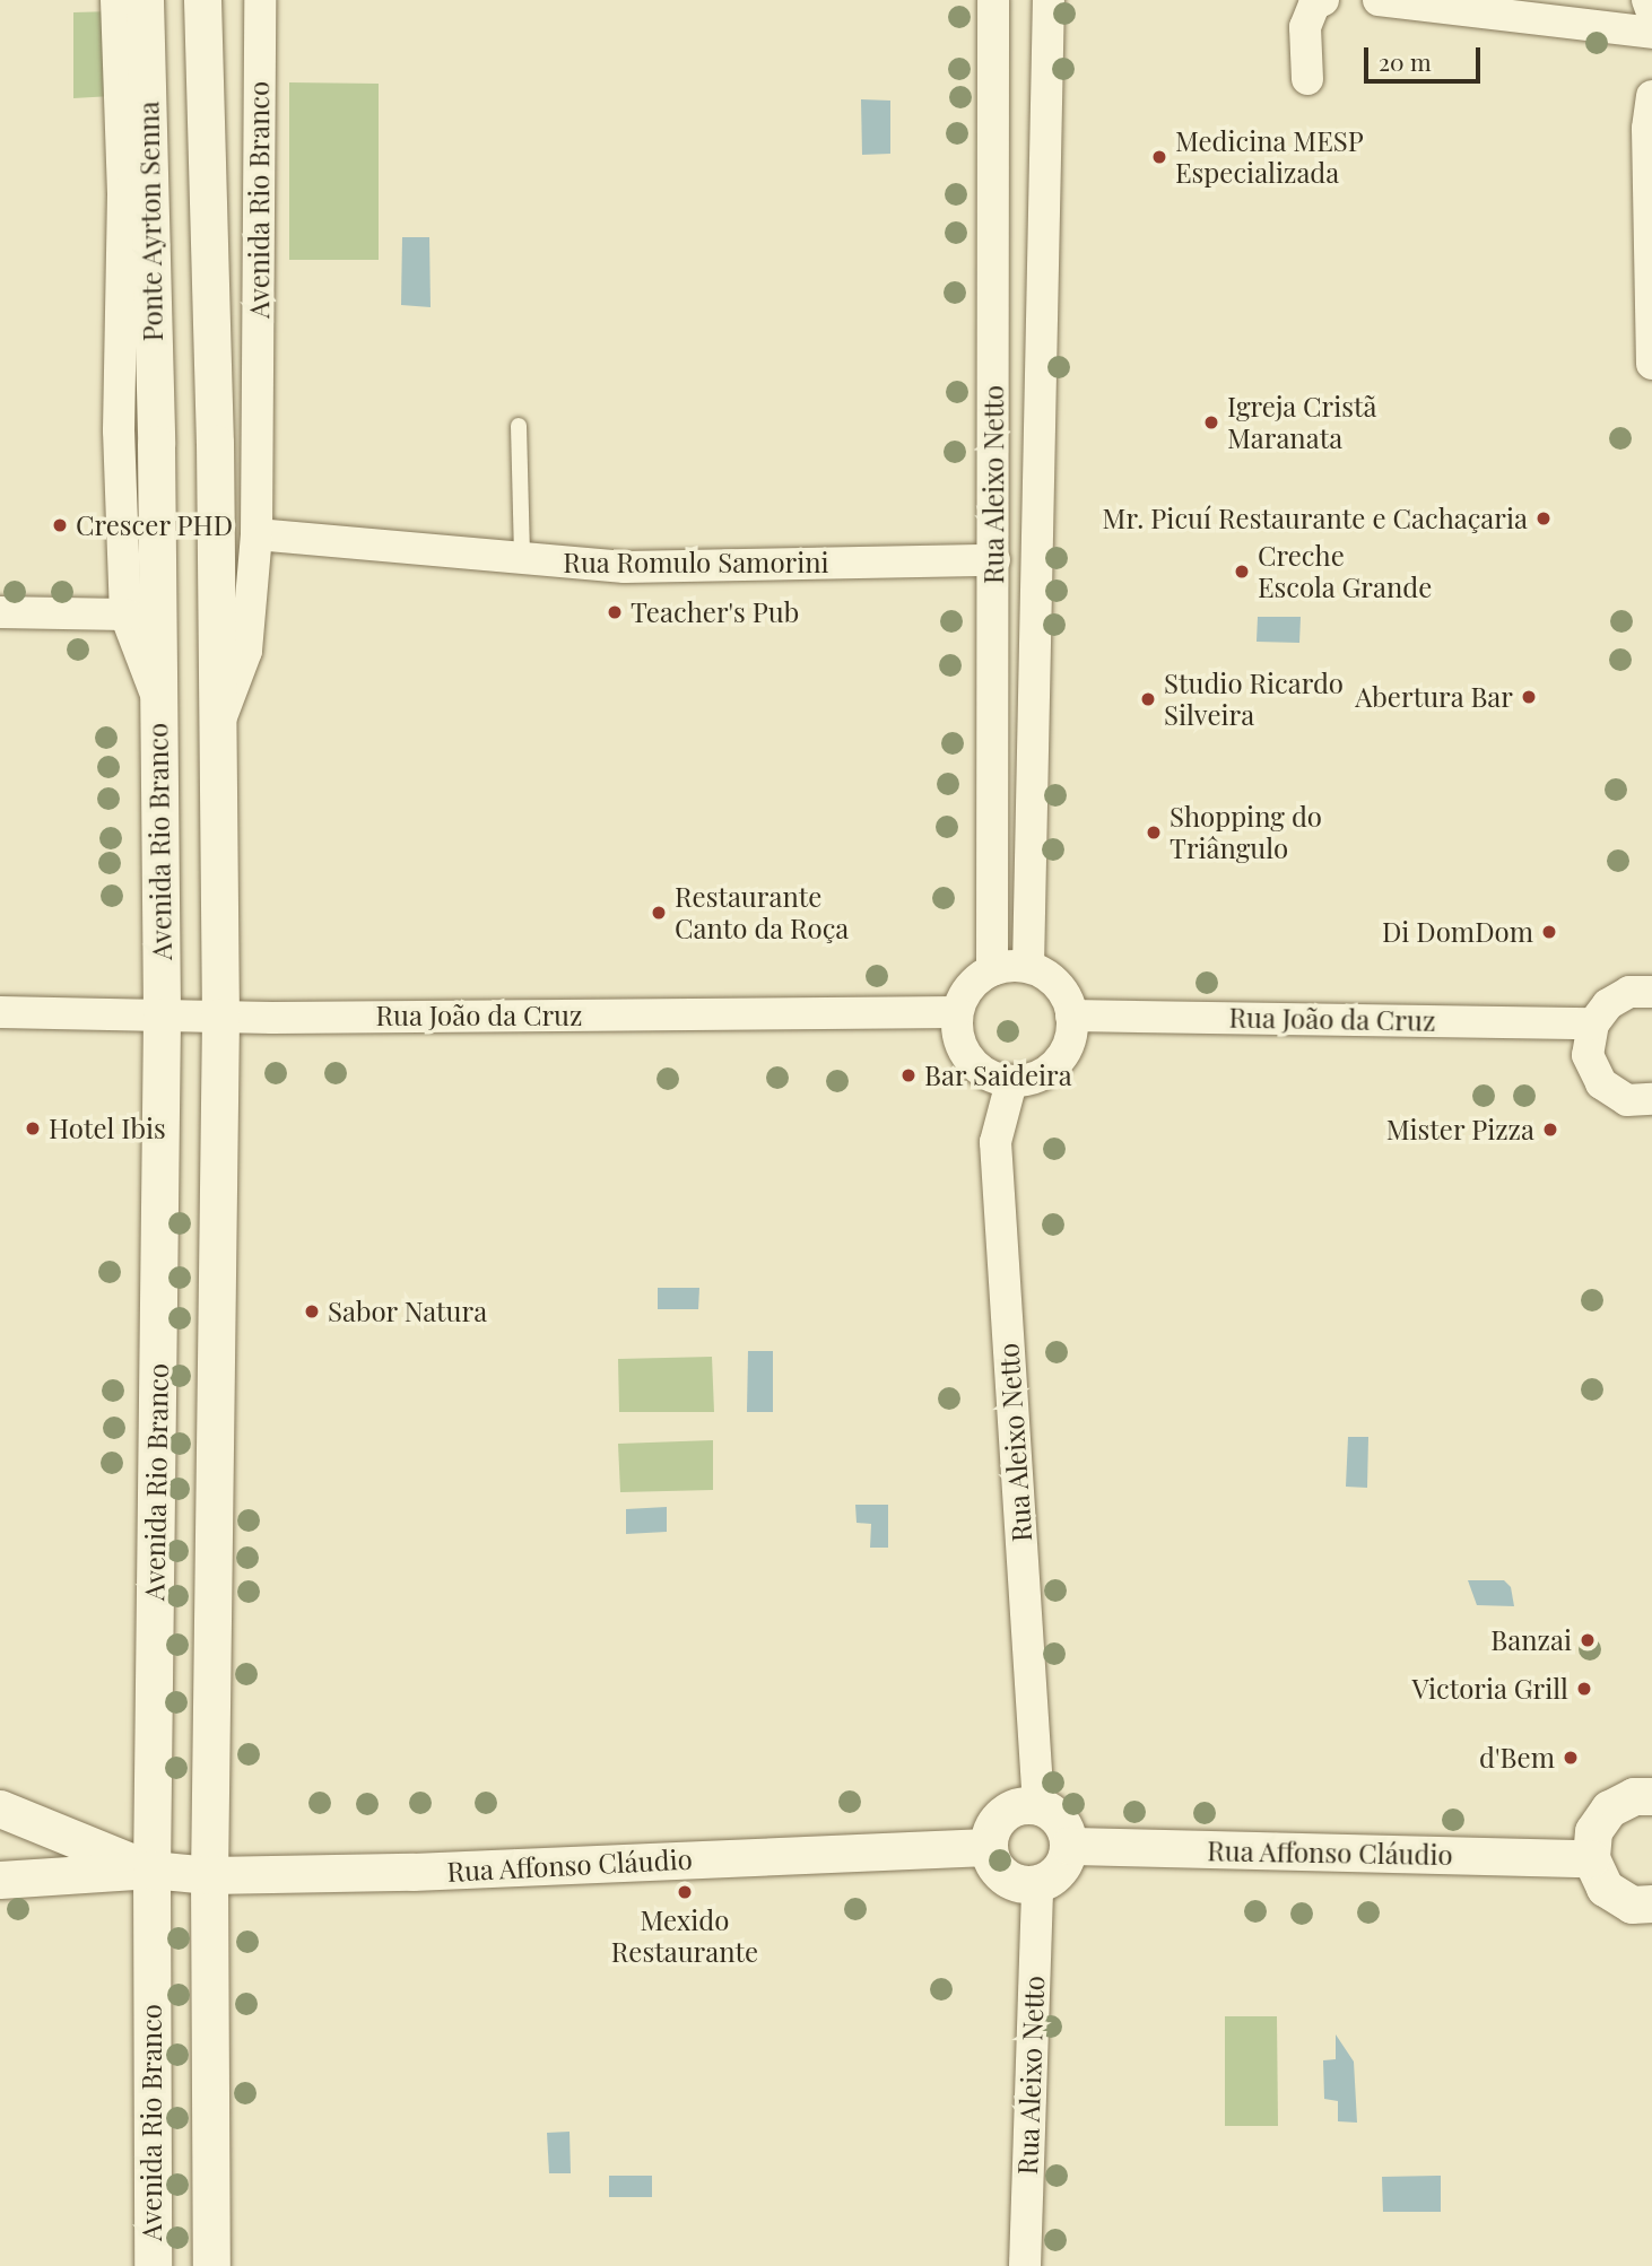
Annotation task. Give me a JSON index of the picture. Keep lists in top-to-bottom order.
{
  "streets": {
    "street": [
      "Avenida Rio Branco",
      "Ponte Ayrton Senna",
      "Rua Aleixo Netto",
      "Rua Romulo Samorini",
      "Rua João da Cruz",
      "Rua Affonso Cláudio"
    ]
  },
  "crossings": [
    ["Avenida Rio Branco", "Ponte Ayrton Senna"],
    ["Avenida Rio Branco", "Rua Romulo Samorini"],
    ["Avenida Rio Branco", "Rua João da Cruz"],
    ["Avenida Rio Branco", "Rua Affonso Cláudio"],
    ["Rua Aleixo Netto", "Rua Romulo Samorini"],
    ["Rua Aleixo Netto", "Rua João da Cruz"],
    ["Rua Aleixo Netto", "Rua Affonso Cláudio"]
  ],
  "places": [
    "Medicina MESP Especializada",
    "Igreja Cristã Maranata",
    "Mr. Picuí Restaurante e Cachaçaria",
    "Crescer PHD",
    "Creche Escola Grande",
    "Teacher's Pub",
    "Abertura Bar",
    "Studio Ricardo Silveira",
    "Shopping do Triângulo",
    "Restaurante Canto da Roça",
    "Di DomDom",
    "Bar Saideira",
    "Hotel Ibis",
    "Mister Pizza",
    "Sabor Natura",
    "Banzai",
    "Victoria Grill",
    "d'Bem",
    "Mexido Restaurante"
  ],
  "scale_bar": "20 m"
}
